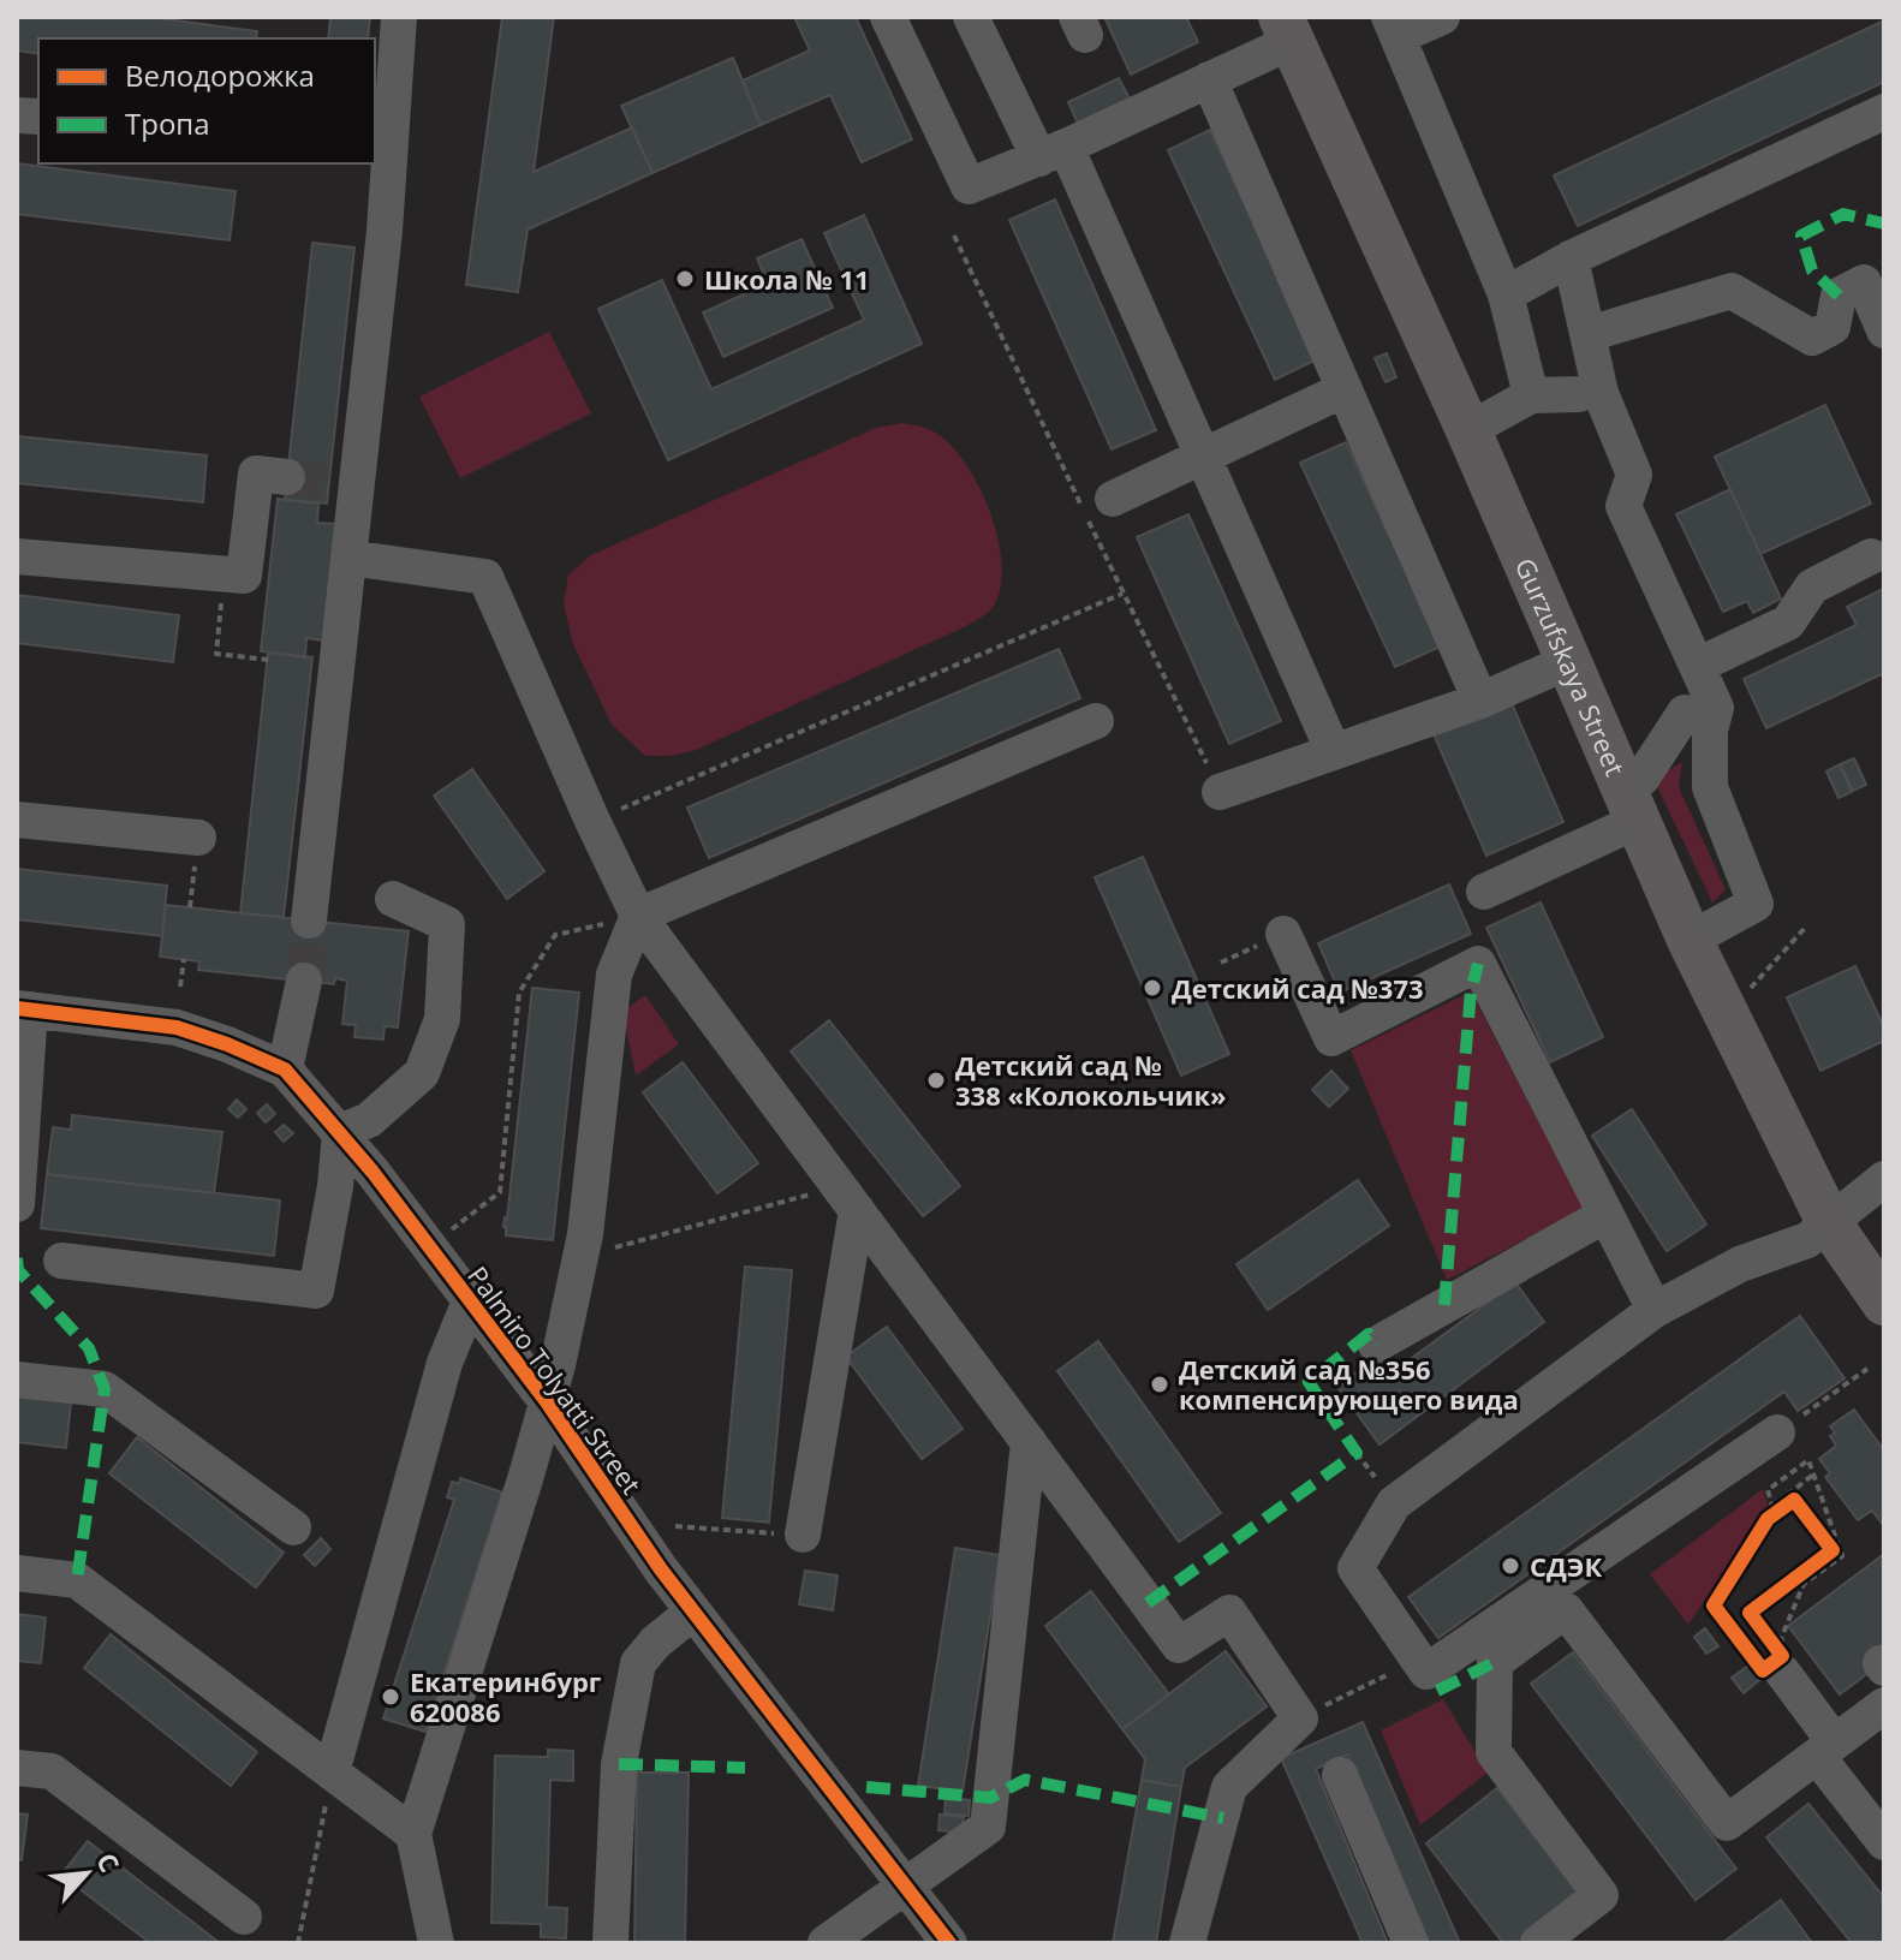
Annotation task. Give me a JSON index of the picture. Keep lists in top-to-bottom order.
{
  "streets": {
    "main road": ["Gurzufskaya Street"],
    "street": ["Palmiro Tolyatti Street"]
  },
  "places": [
    "Школа № 11",
    "Детский сад №373",
    "Детский сад № 338 «Колокольчик»",
    "Детский сад №356 компенсирующего вида",
    "СДЭК",
    "Екатеринбург 620086"
  ],
  "legend": ["Велодорожка", "Тропа"],
  "north": "top right"
}
